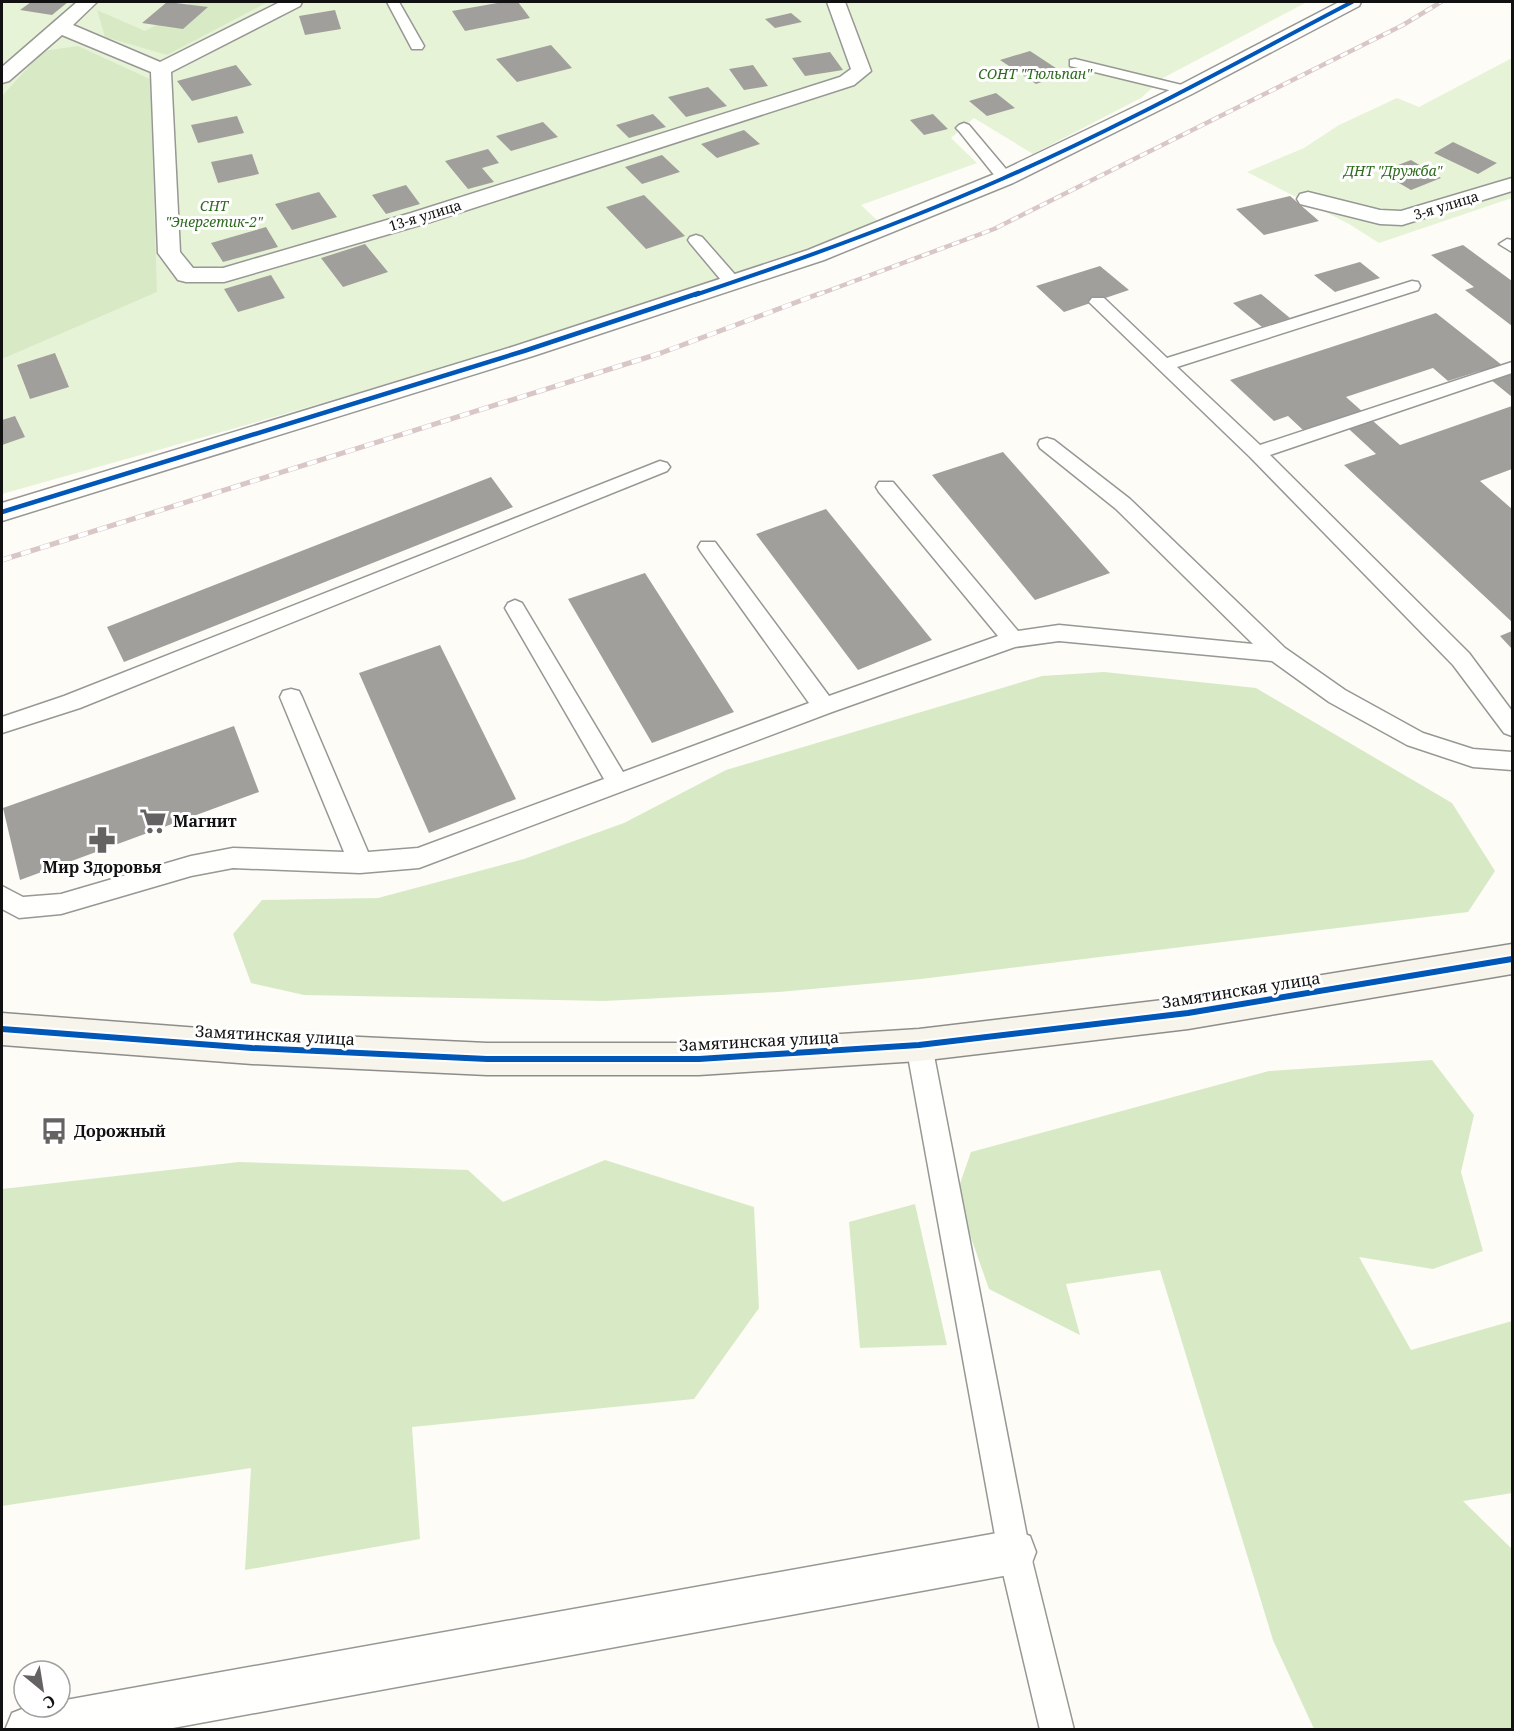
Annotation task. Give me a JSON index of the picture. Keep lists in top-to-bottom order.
{
  "streets": {
    "street": ["3-я улица", "13-я улица", "Замятинская улица"]
  },
  "parks": ["СОНТ \"Тюльпан\"", "ДНТ \"Дружба\"", "СHТ \"Энергетик-2\""],
  "places": {
    "supermarket": ["Магнит"],
    "pharmacy": ["Мир Здоровья"],
    "bus stop": ["Дорожный"]
  },
  "north": "bottom right"
}
